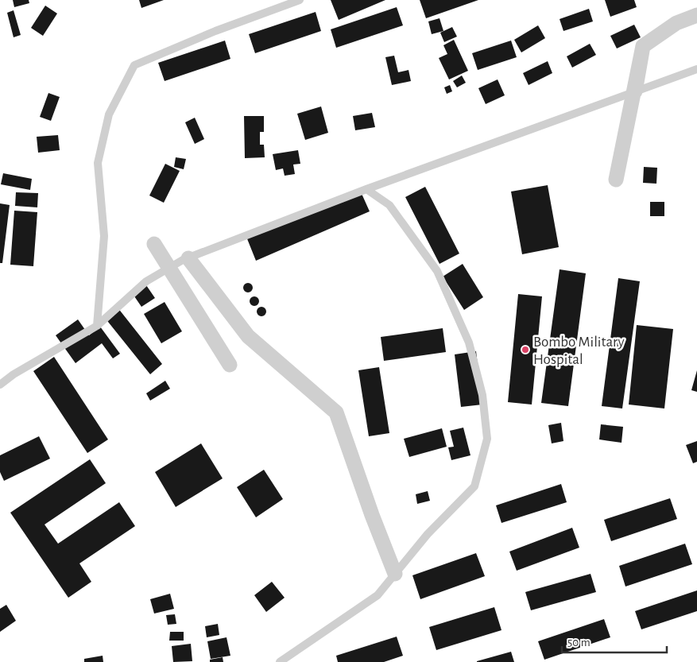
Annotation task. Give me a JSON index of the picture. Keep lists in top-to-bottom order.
{
  "places": ["Bombo Military Hospital"],
  "scale_bar": "50 m"
}
